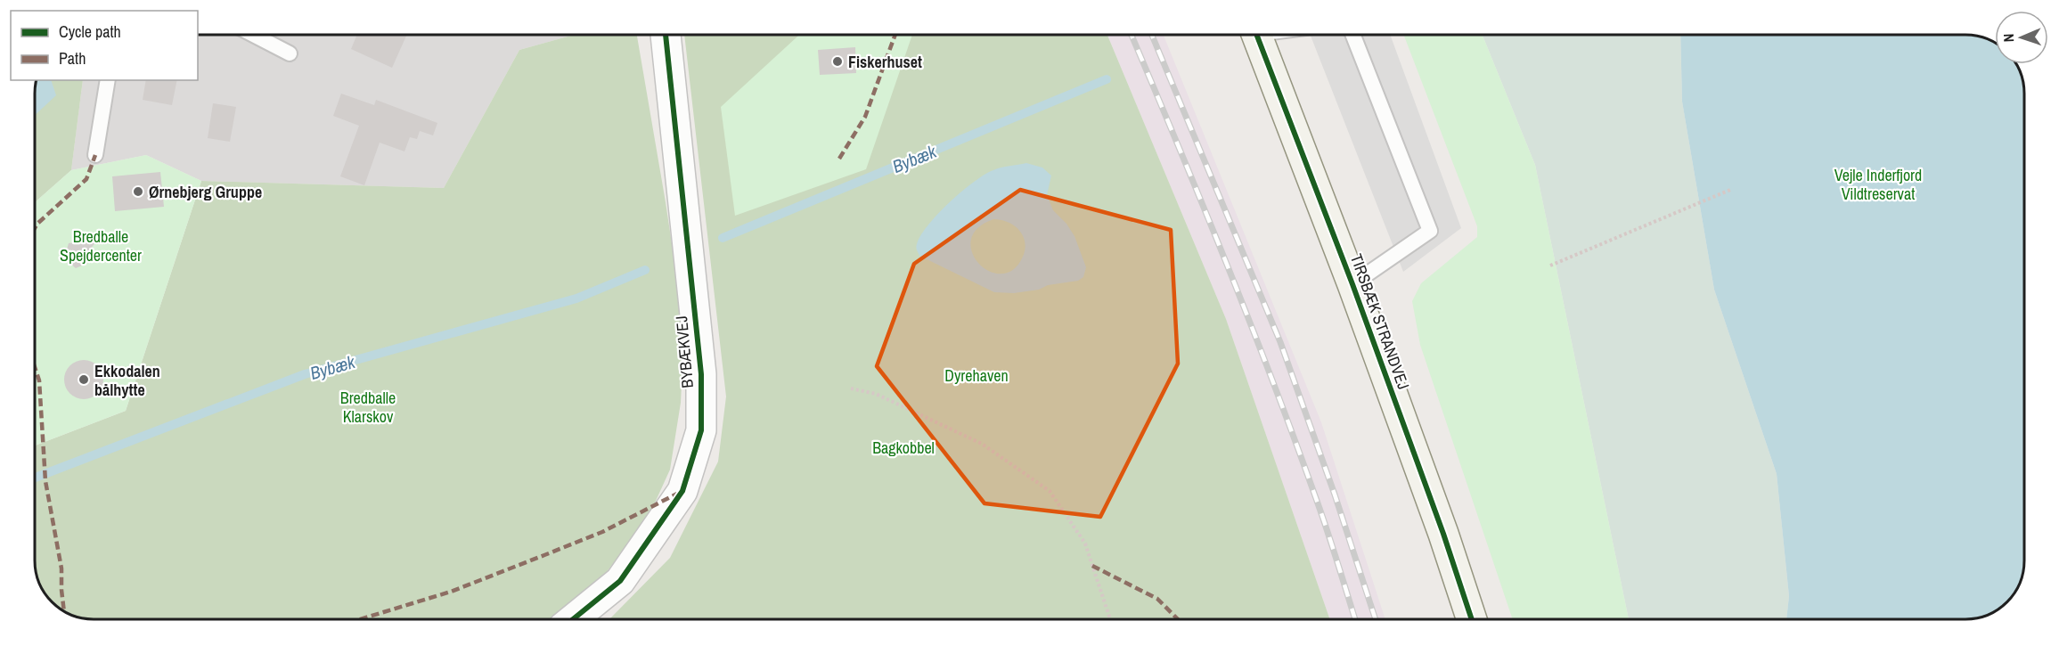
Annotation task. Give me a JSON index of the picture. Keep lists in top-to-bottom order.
{
  "streets": {
    "street": ["TIRSBÆK STRANDVEJ", "BYBÆKVEJ"]
  },
  "water": ["Bybæk"],
  "parks": [
    "Vejle Inderfjord Vildtreservat",
    "Bredballe Spejdercenter",
    "Dyrehaven",
    "Bredballe Klarskov",
    "Bagkobbel"
  ],
  "places": ["Fiskerhuset", "Ørnebjerg Gruppe", "Ekkodalen bålhytte"],
  "legend": ["Cycle path", "Path"],
  "north": "left"
}
